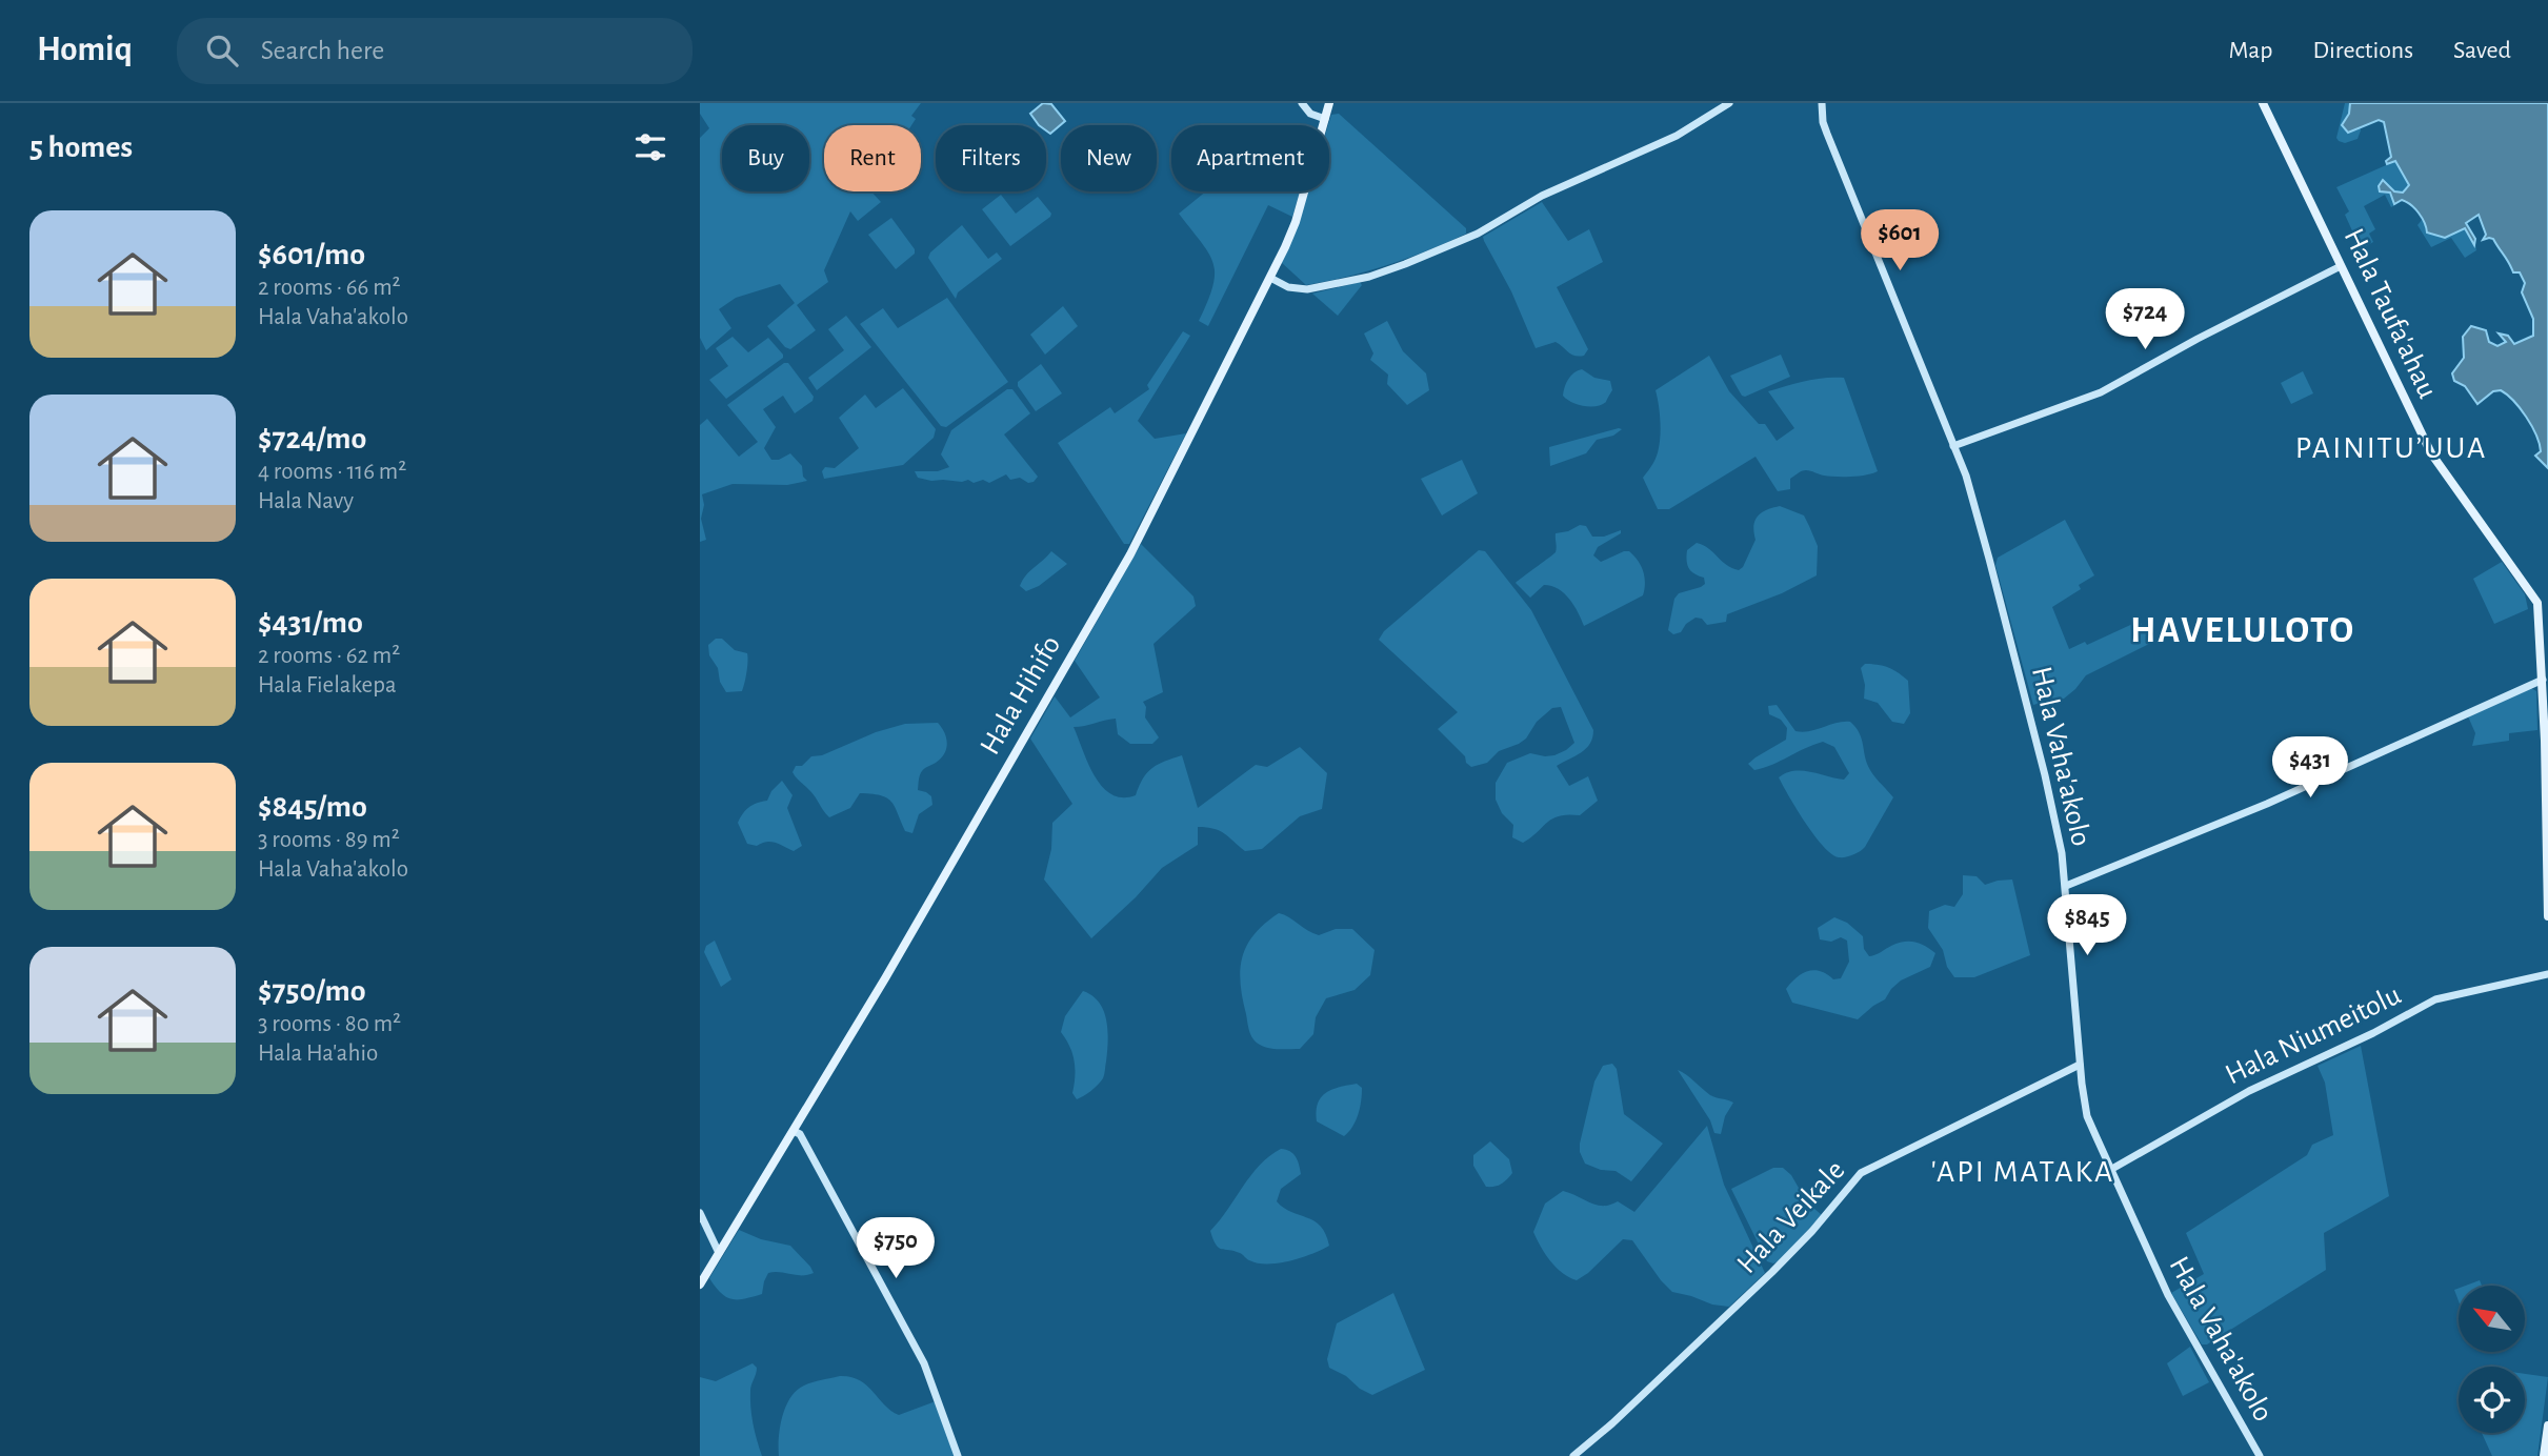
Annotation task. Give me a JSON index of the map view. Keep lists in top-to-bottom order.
{
  "streets": {
    "main road": ["Hala Taufa'ahau", "Hala Hihifo"],
    "street": ["Hala Vaha'akolo", "Hala Niumeitolu", "Hala Veikale"]
  },
  "crossings": [
    ["Hala Vaha'akolo", "Hala Niumeitolu"],
    ["Hala Vaha'akolo", "Hala Veikale"]
  ],
  "districts": ["PAINITU’UUA", "HAVELULOTO", "'API MATAKA"],
  "north": "top left",
  "page": {
    "header": "Homiq",
    "search": "Search here",
    "nav": ["Map", "Directions", "Saved"],
    "heading": "5 homes",
    "chip": [
      "Buy",
      "Rent",
      "Filters",
      "New",
      "Apartment"
    ],
    "list": [
      {
        "name": "$601/mo",
        "note": "2 rooms · 66 m² · Hala Vaha'akolo"
      },
      {
        "name": "$724/mo",
        "note": "4 rooms · 116 m² · Hala Navy"
      },
      {
        "name": "$431/mo",
        "note": "2 rooms · 62 m² · Hala Fielakepa"
      },
      {
        "name": "$845/mo",
        "note": "3 rooms · 89 m² · Hala Vaha'akolo"
      },
      {
        "name": "$750/mo",
        "note": "3 rooms · 80 m² · Hala Ha'ahio"
      }
    ],
    "price": [
      "$601",
      "$724",
      "$431",
      "$845",
      "$750"
    ]
  }
}
